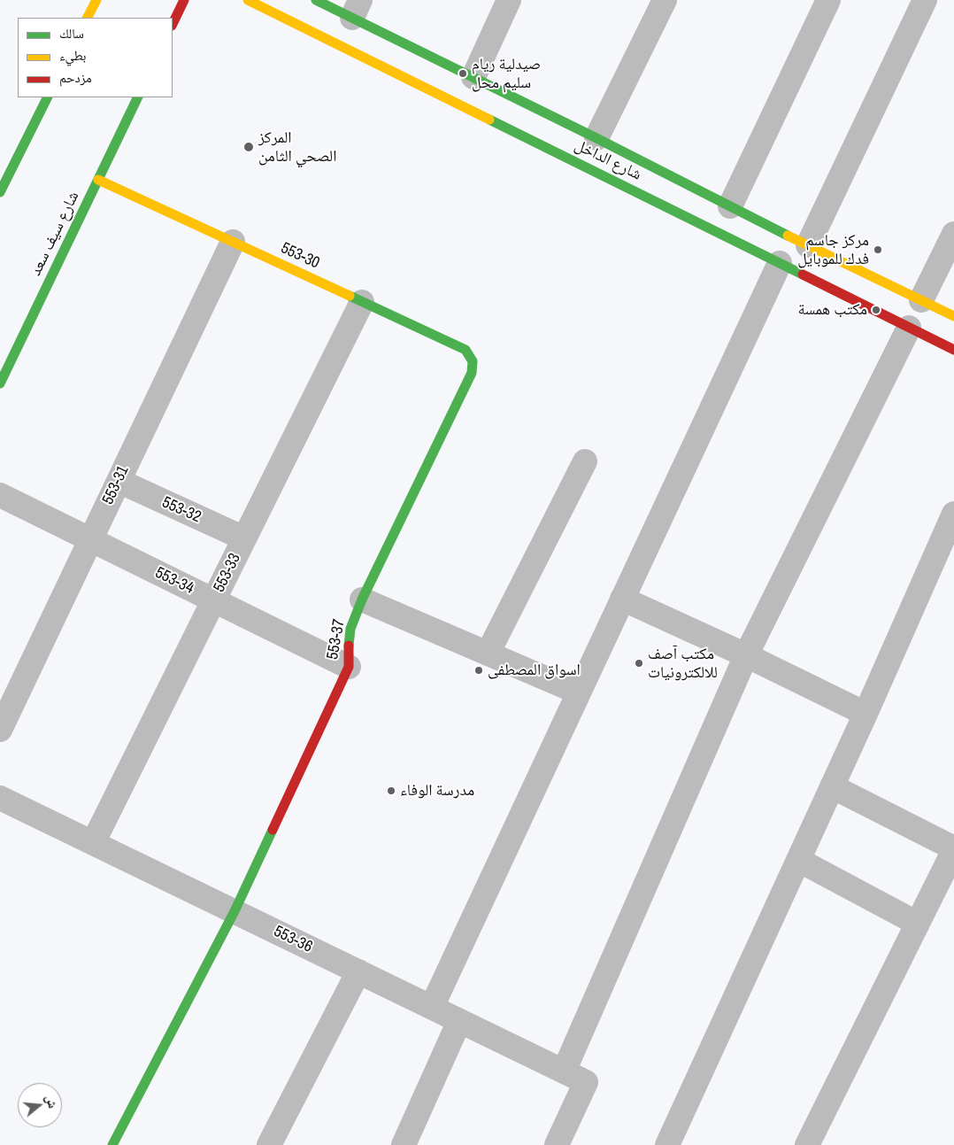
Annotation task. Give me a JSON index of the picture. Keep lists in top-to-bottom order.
{
  "streets": {
    "street": [
      "شارع الداخل",
      "شارع سيف سعد",
      "553-30",
      "553-31",
      "553-32",
      "553-33",
      "553-34",
      "553-37",
      "553-36"
    ]
  },
  "crossings": [
    ["شارع سيف سعد", "553-30"],
    ["553-30", "553-31"],
    ["553-30", "553-33"],
    ["553-30", "553-37"],
    ["553-31", "553-32"],
    ["553-31", "553-34"],
    ["553-32", "553-33"],
    ["553-33", "553-34"],
    ["553-33", "553-36"],
    ["553-34", "553-37"],
    ["553-37", "553-36"]
  ],
  "places": [
    "صيدلية ريام سليم محل",
    "المركز الصحي الثامن",
    "مركز جاسم فدك للموبايل",
    "مكتب همسة",
    "مكتب آصف للالكترونيات",
    "اسواق المصطفى",
    "مدرسة الوفاء"
  ],
  "legend": ["سالك", "بطيء", "مزدحم"],
  "north": "right"
}
